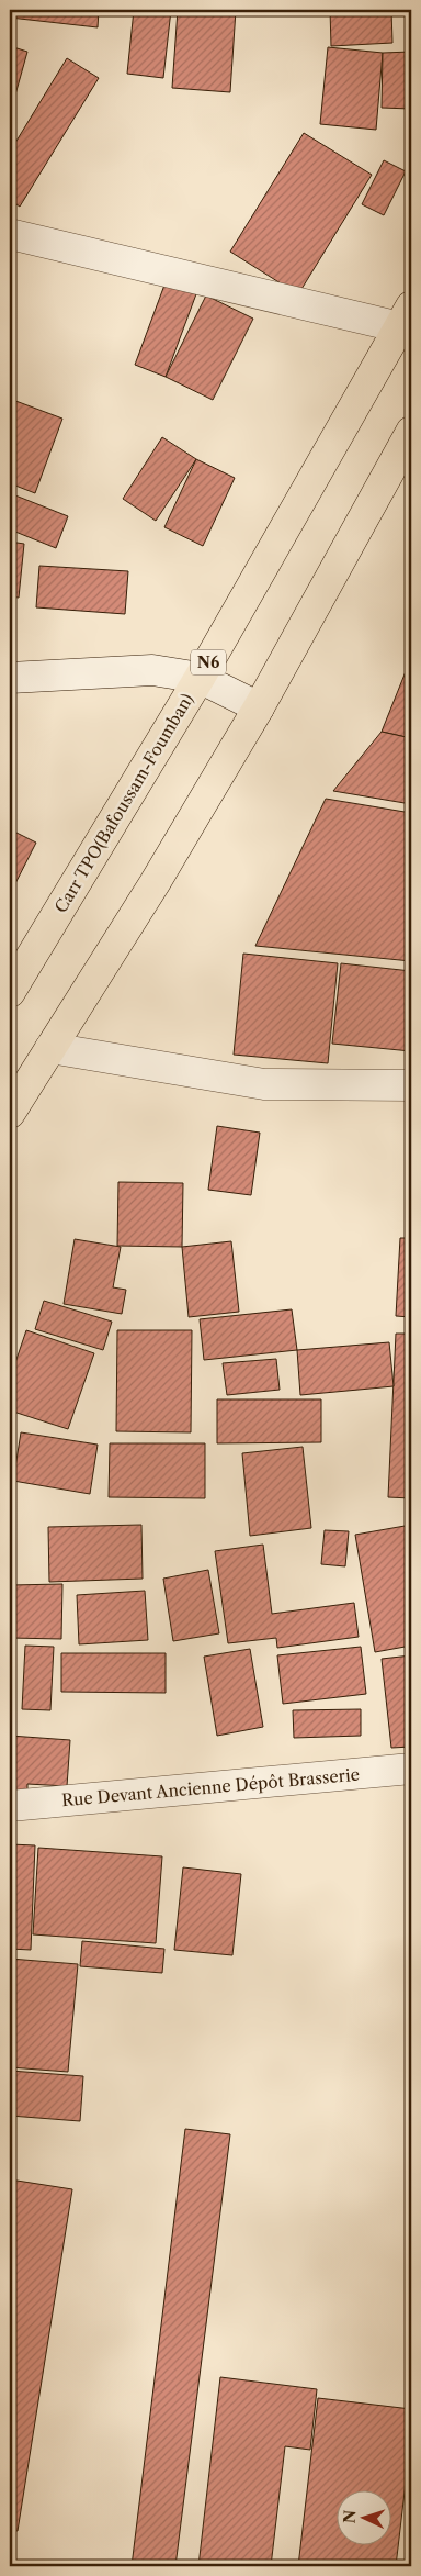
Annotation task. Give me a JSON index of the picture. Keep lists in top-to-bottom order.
{
  "streets": {
    "highway": ["N6", "Carr TPO(Bafoussam-Foumban)"],
    "street": ["Rue Devant Ancienne Dépôt Brasserie"]
  },
  "north": "left"
}
